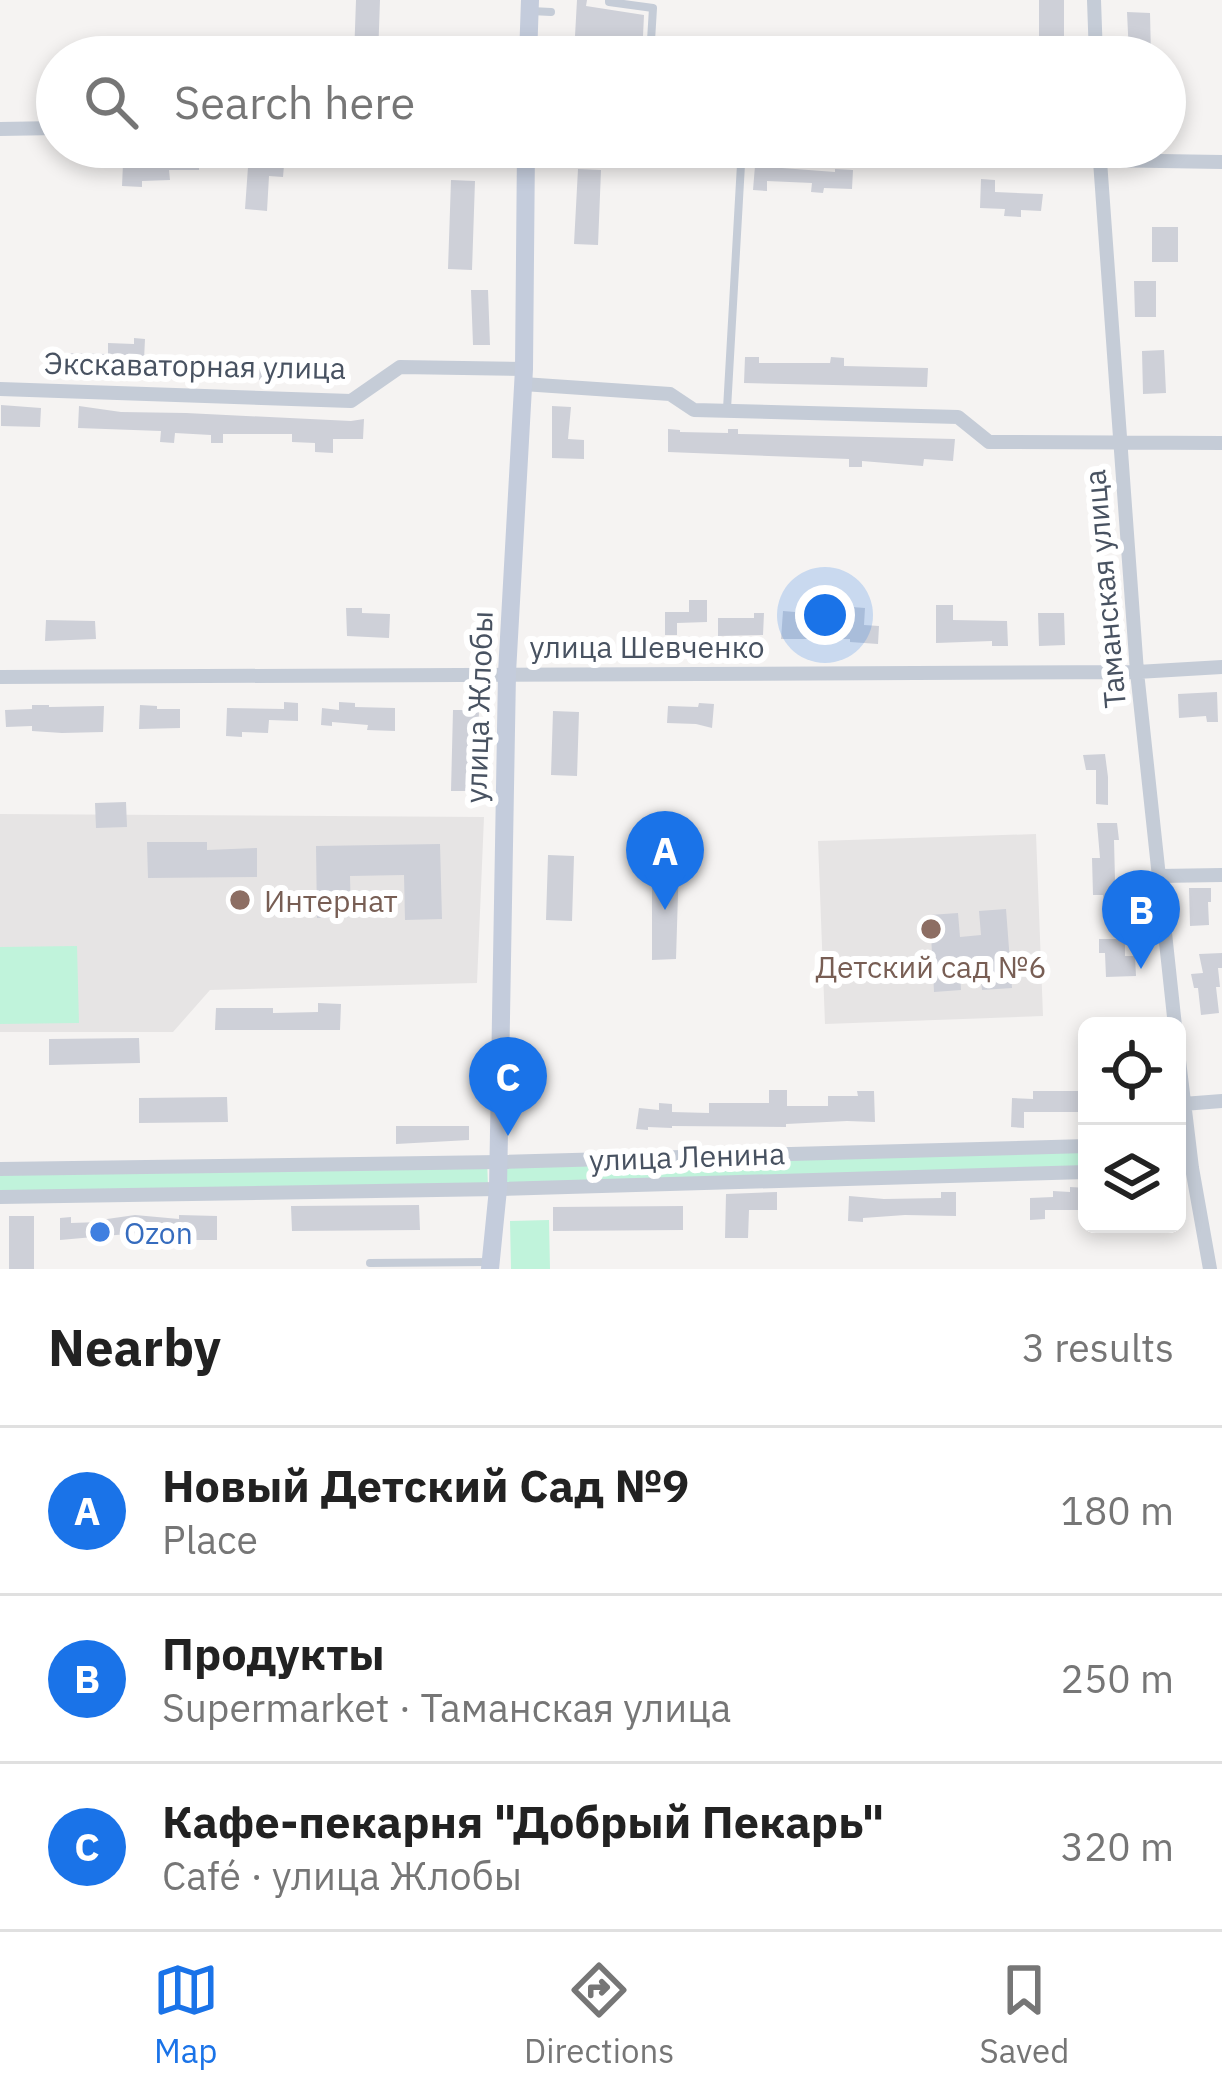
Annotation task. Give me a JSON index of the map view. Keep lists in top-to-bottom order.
{
  "streets": {
    "street": [
      "Экскаваторная улица",
      "Таманская улица",
      "улица Шевченко",
      "улица Жлобы",
      "улица Ленина"
    ]
  },
  "crossings": [
    ["Экскаваторная улица", "Таманская улица"],
    ["Экскаваторная улица", "улица Жлобы"],
    ["Таманская улица", "улица Шевченко"],
    ["улица Шевченко", "улица Жлобы"],
    ["улица Жлобы", "улица Ленина"]
  ],
  "places": ["Интернат", "Детский сад №6", "Ozon"],
  "page": {
    "search": "Search here",
    "pins": ["A", "B", "C"],
    "heading": ["Nearby", "3 results"],
    "list": [
      {
        "mark": "A",
        "name": "Новый Детский Сад №9",
        "note": "Place",
        "value": "180 m"
      },
      {
        "mark": "B",
        "name": "Продукты",
        "note": "Supermarket · Таманская улица",
        "value": "250 m"
      },
      {
        "mark": "C",
        "name": "Кафе-пекарня \"Добрый Пекарь\"",
        "note": "Café · улица Жлобы",
        "value": "320 m"
      }
    ],
    "nav": ["Map", "Directions", "Saved"]
  }
}
